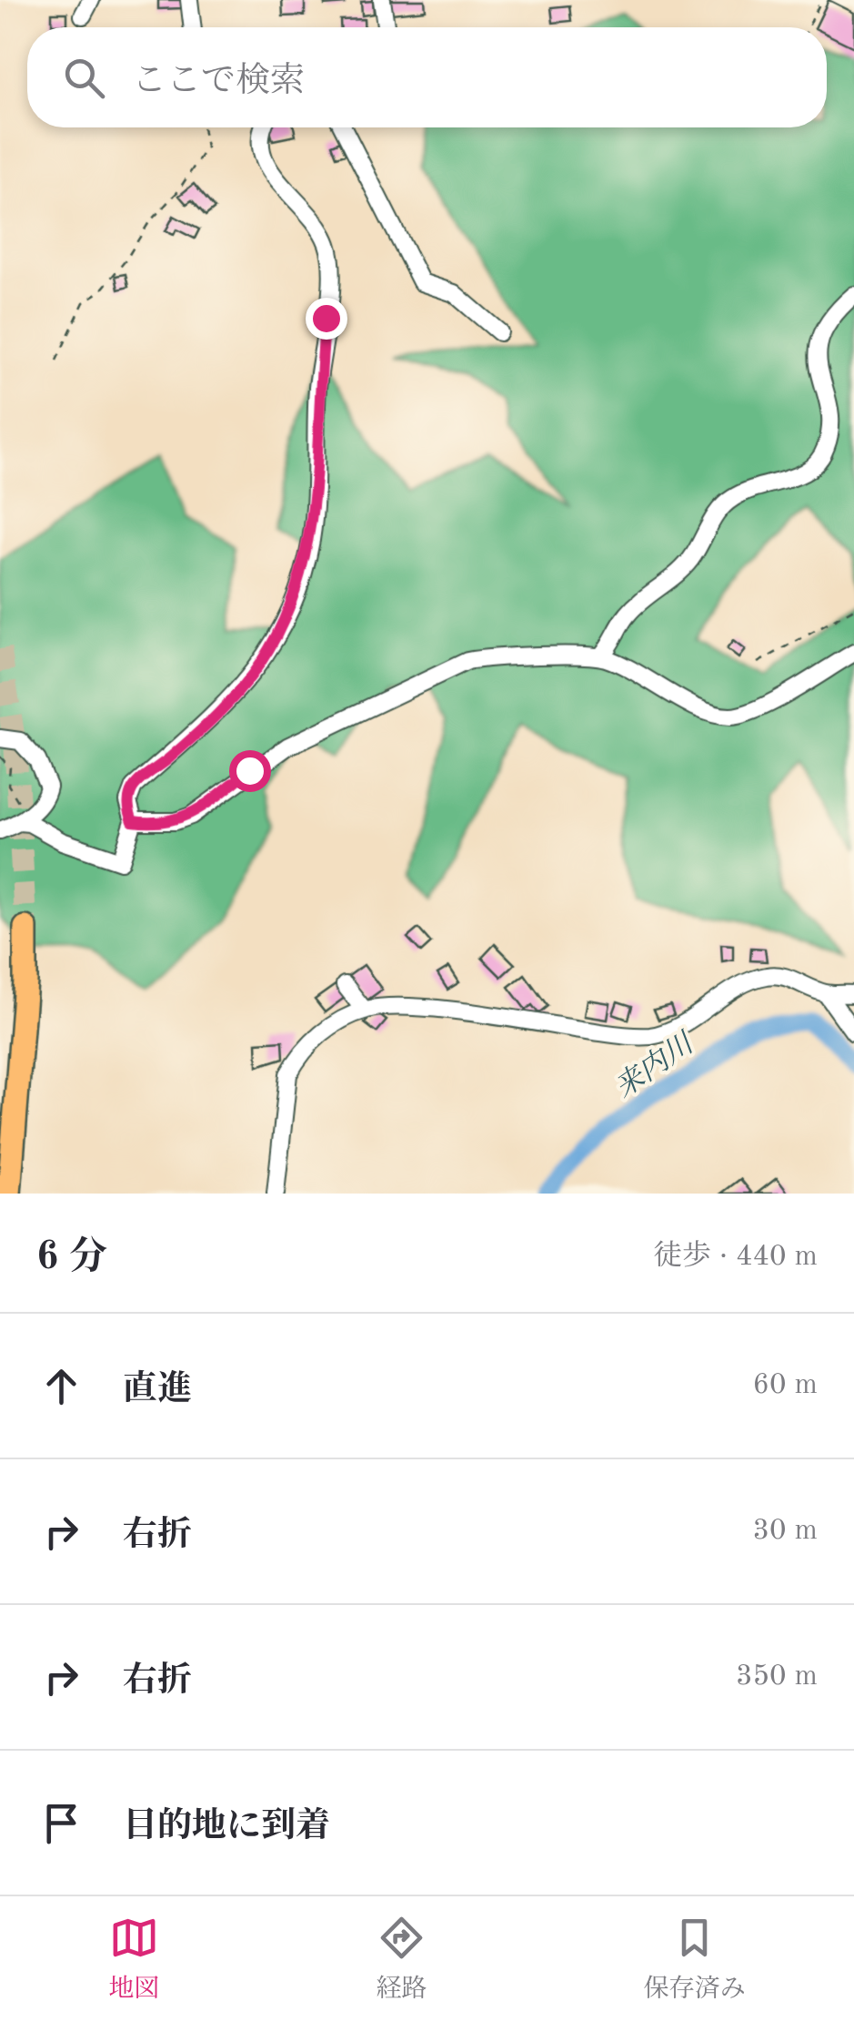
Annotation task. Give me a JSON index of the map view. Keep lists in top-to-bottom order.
{
  "water": ["来内川"],
  "page": {
    "search": "ここで検索",
    "heading": ["6 分", "徒歩 · 440 m"],
    "list": [
      ["直進", "60 m"],
      ["右折", "30 m"],
      ["右折", "350 m"],
      "目的地に到着"
    ],
    "nav": ["地図", "経路", "保存済み"]
  }
}
